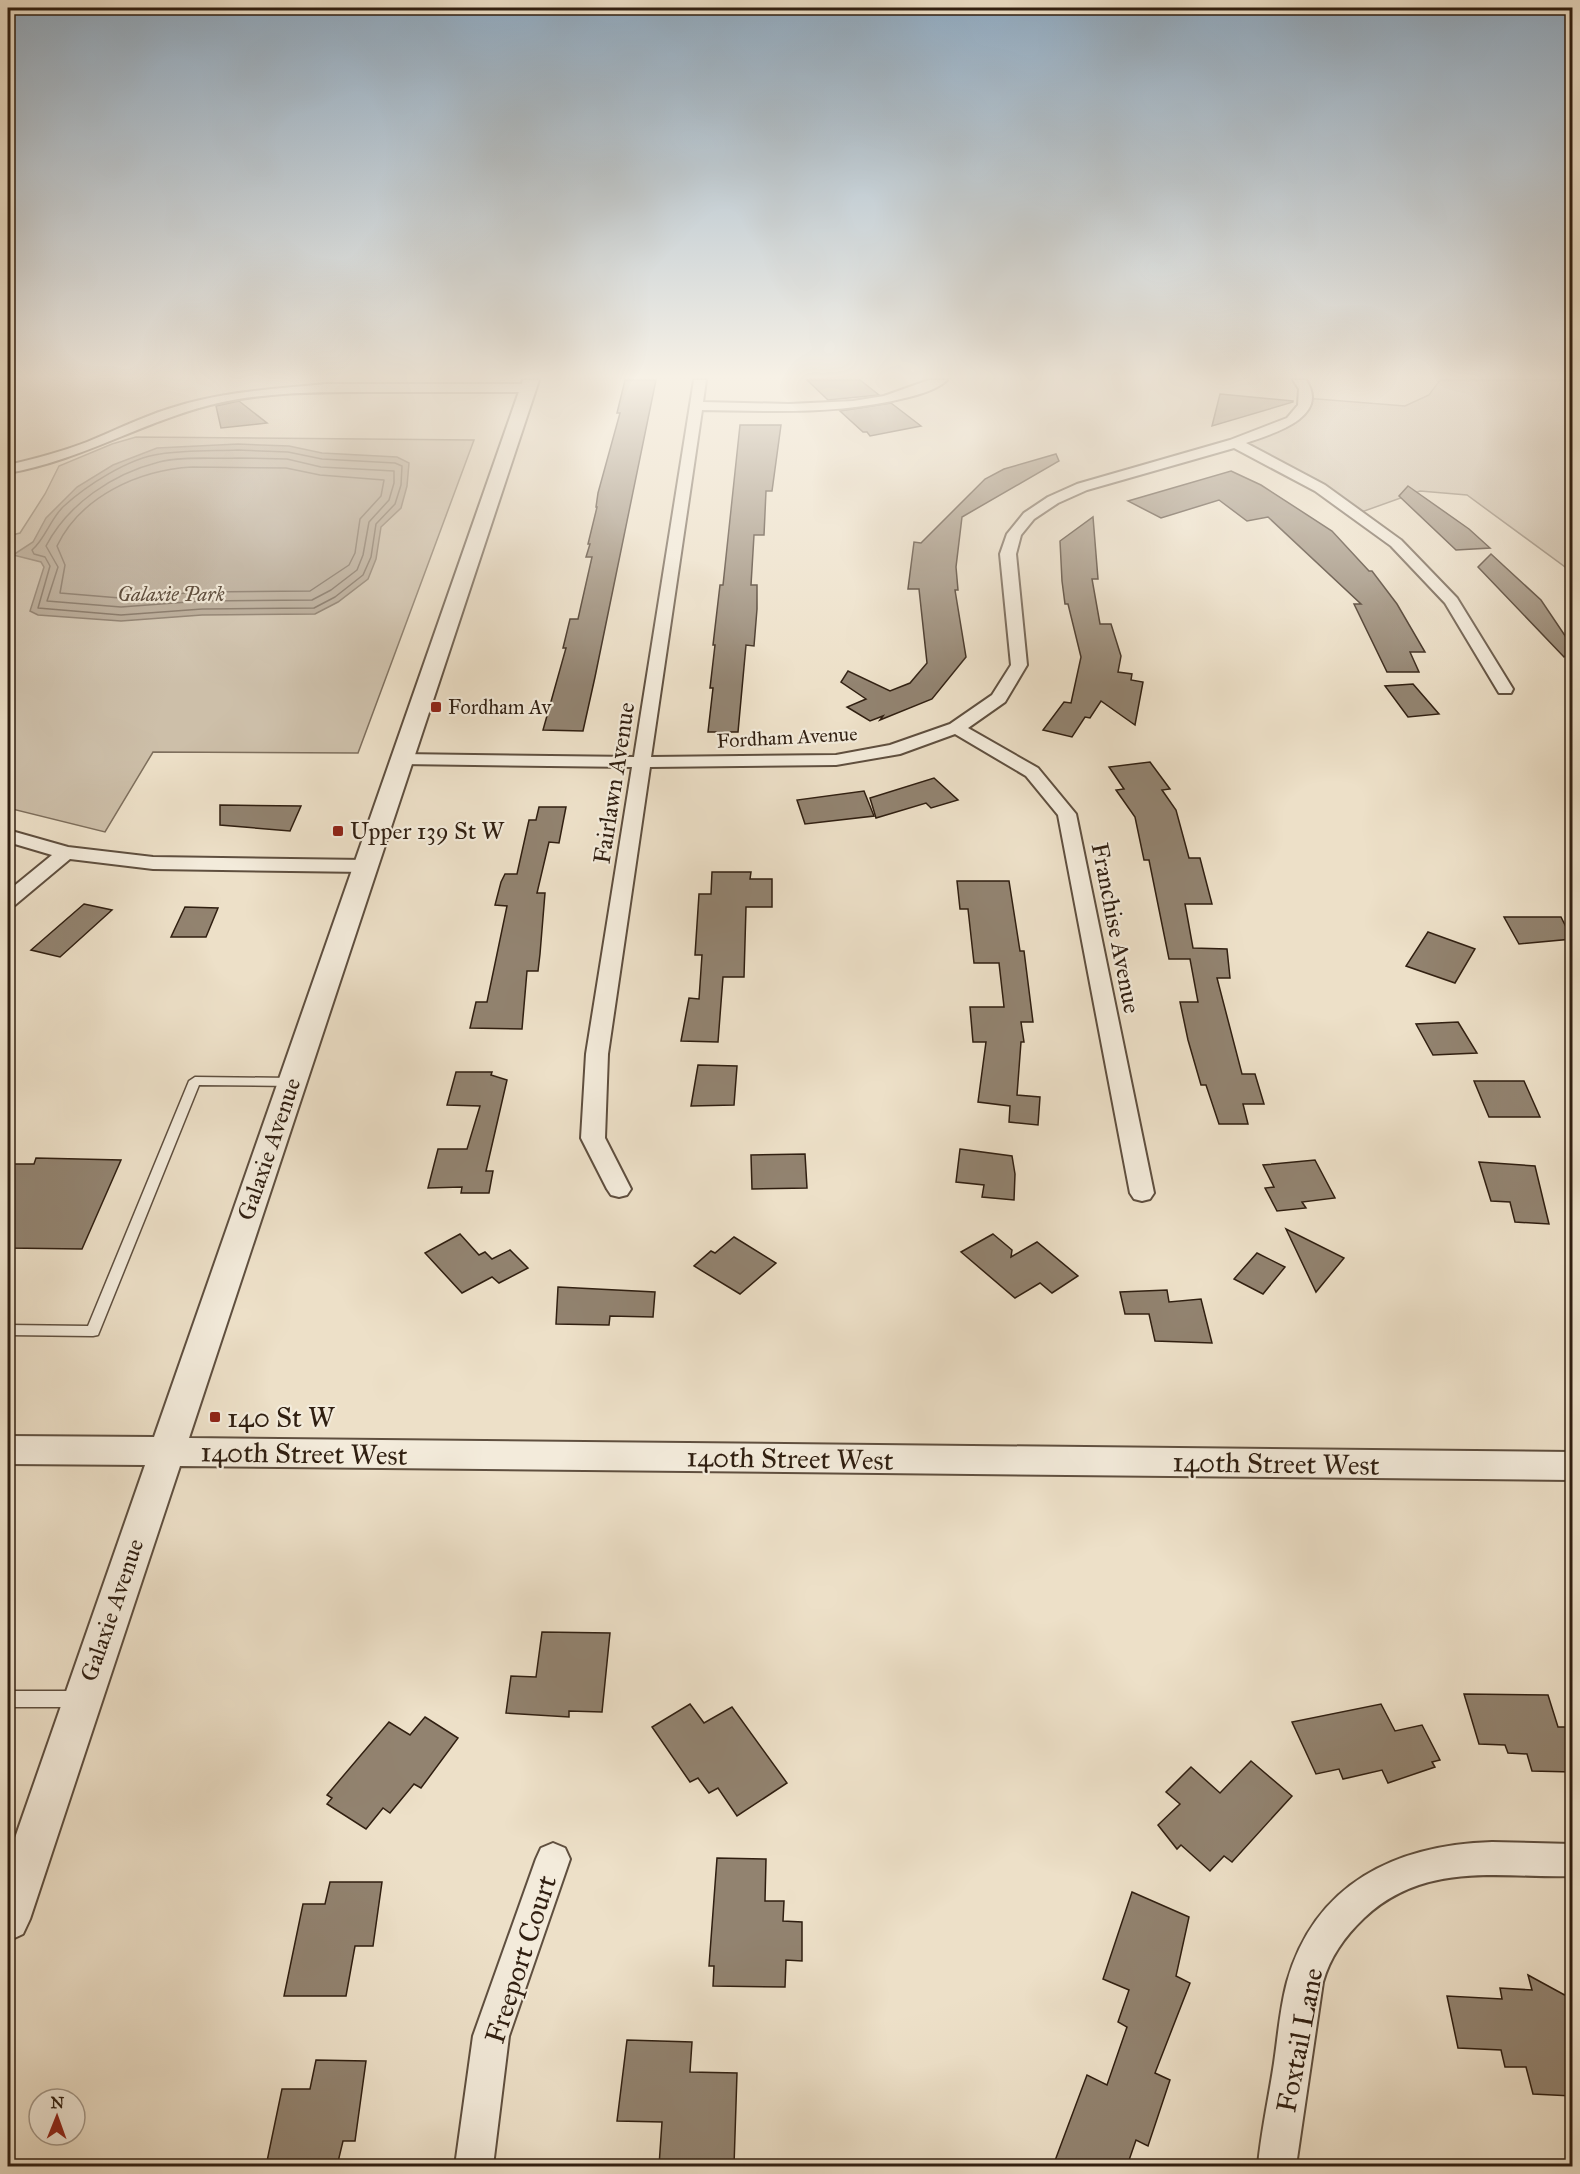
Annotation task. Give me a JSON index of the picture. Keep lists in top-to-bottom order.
{
  "streets": {
    "street": [
      "Fordham Avenue",
      "Fairlawn Avenue",
      "Franchise Avenue",
      "Galaxie Avenue",
      "140th Street West",
      "Freeport Court",
      "Foxtail Lane"
    ]
  },
  "crossings": [
    ["Fordham Avenue", "Fairlawn Avenue"],
    ["Fordham Avenue", "Franchise Avenue"],
    ["Fordham Avenue", "Galaxie Avenue"],
    ["Galaxie Avenue", "140th Street West"]
  ],
  "parks": ["Galaxie Park"],
  "places": {
    "transit": ["Fordham Av", "Upper 139 St W", "140 St W"]
  },
  "north": "top"
}
